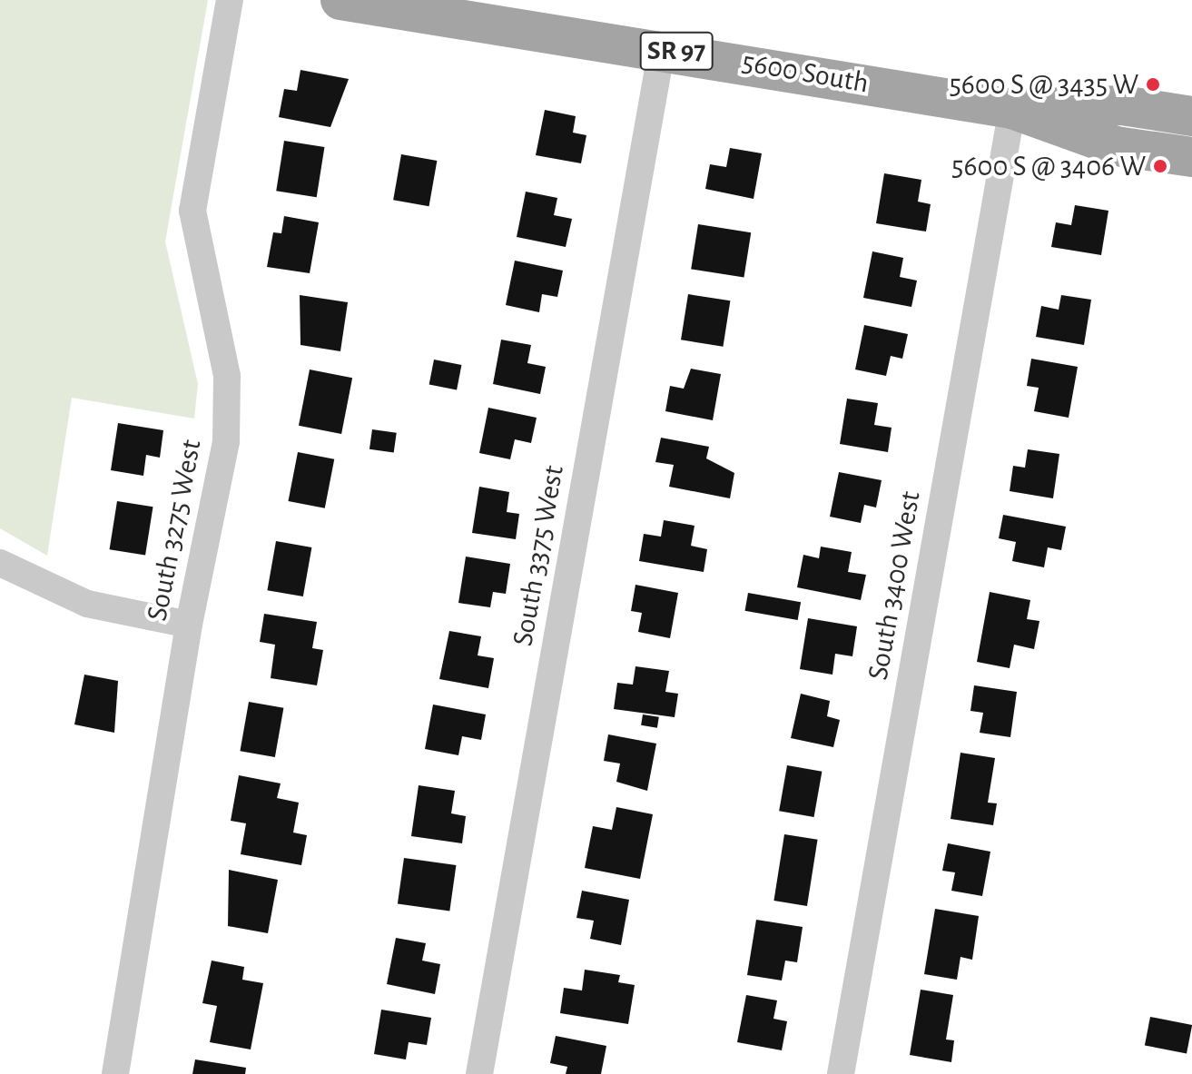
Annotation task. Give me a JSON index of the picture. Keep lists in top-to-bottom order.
{
  "streets": {
    "main road": ["SR 97", "5600 South"],
    "street": ["South 3275 West", "South 3375 West", "South 3400 West"]
  },
  "crossings": [
    ["5600 South", "South 3375 West"],
    ["5600 South", "South 3400 West"]
  ],
  "places": ["5600 S @ 3435 W", "5600 S @ 3406 W"]
}
